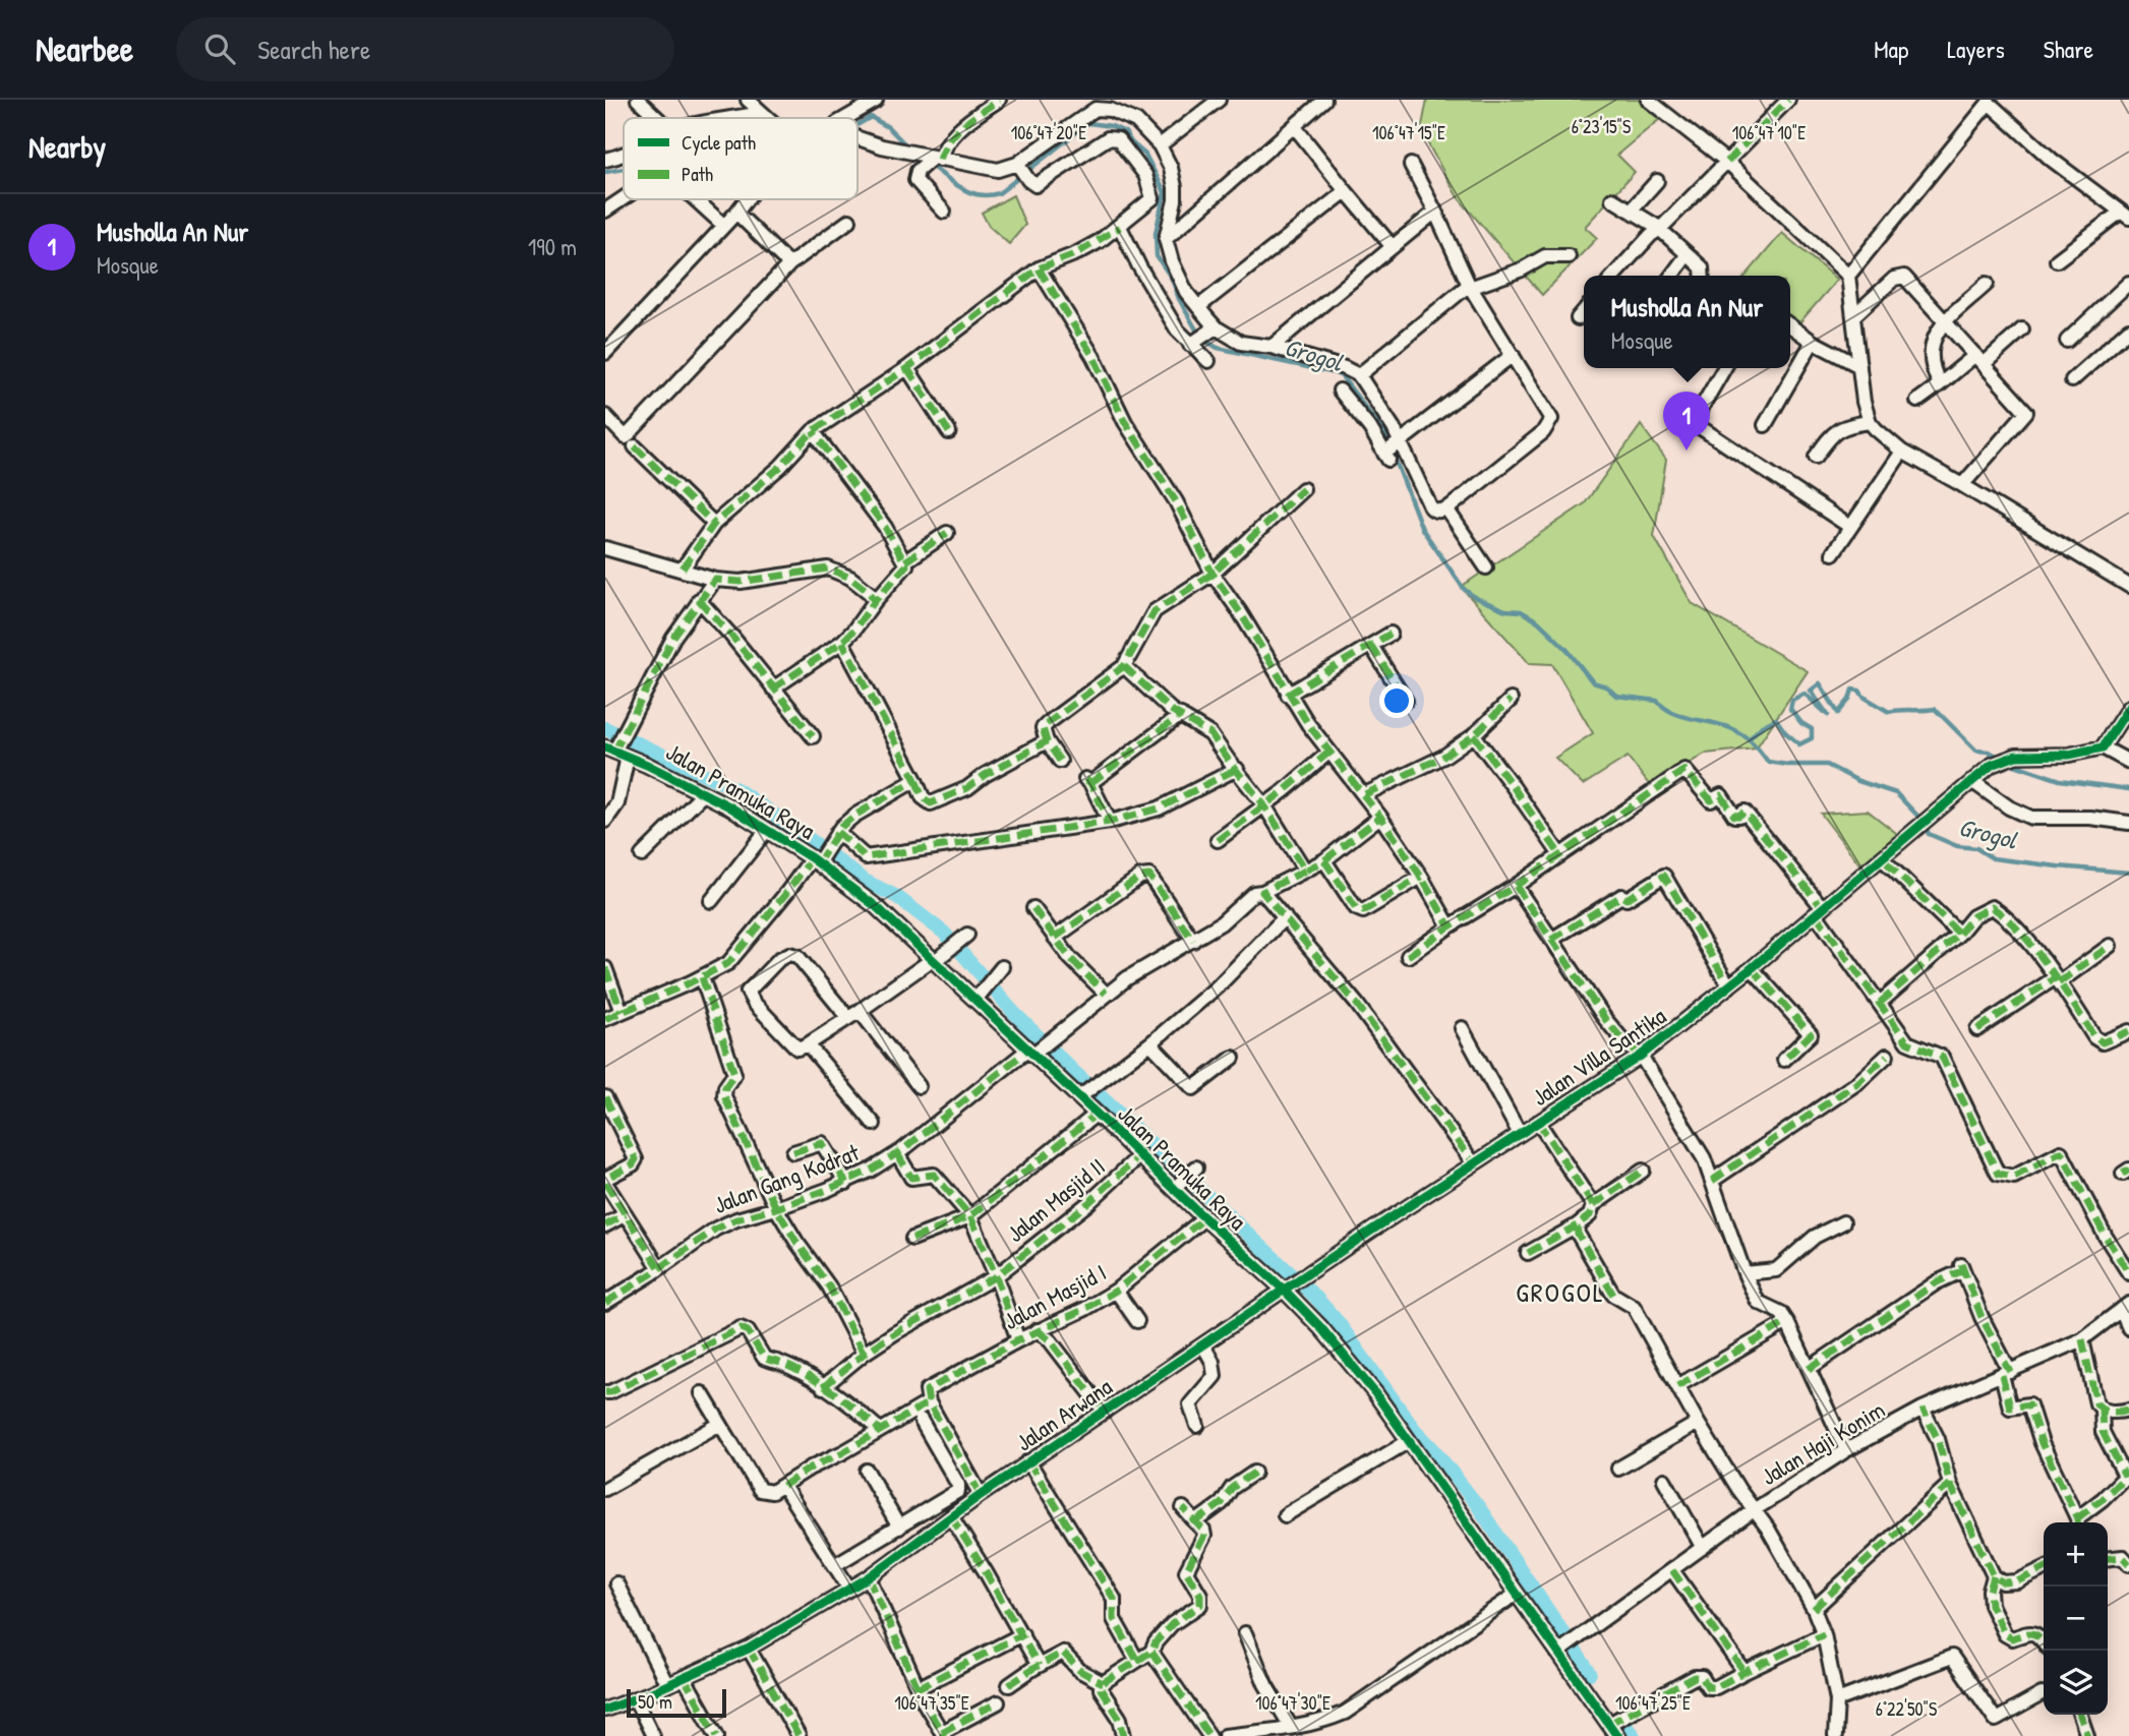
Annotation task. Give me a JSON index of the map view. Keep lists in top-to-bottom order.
{
  "streets": {
    "street": [
      "Jalan Pramuka Raya",
      "Jalan Villa Santika",
      "Jalan Gang Kodrat",
      "Jalan Masjid II",
      "Jalan Masjid I",
      "Jalan Arwana",
      "Jalan Haji Konim"
    ]
  },
  "crossings": [
    ["Jalan Pramuka Raya", "Jalan Villa Santika"],
    ["Jalan Pramuka Raya", "Jalan Gang Kodrat"],
    ["Jalan Pramuka Raya", "Jalan Masjid II"],
    ["Jalan Pramuka Raya", "Jalan Masjid I"],
    ["Jalan Pramuka Raya", "Jalan Arwana"],
    ["Jalan Pramuka Raya", "Jalan Haji Konim"],
    ["Jalan Villa Santika", "Jalan Arwana"]
  ],
  "districts": ["GROGOL"],
  "water": ["Grogol"],
  "legend": ["Cycle path", "Path"],
  "scale_bar": "50 m",
  "page": {
    "header": "Nearbee",
    "search": "Search here",
    "nav": ["Map", "Layers", "Share"],
    "heading": "Nearby",
    "list": [
      {
        "mark": "1",
        "name": "Musholla An Nur",
        "note": "Mosque",
        "value": "190 m"
      }
    ],
    "popup": ["Musholla An Nur", "Mosque"],
    "pins": "1",
    "map_buttons": ["+", "−"],
    "scale": "50 m"
  },
  "coordinates": [
    "6°23'15\"S",
    "106°47'20\"E",
    "106°47'15\"E",
    "106°47'10\"E",
    "106°47'35\"E",
    "106°47'30\"E",
    "106°47'25\"E",
    "6°22'50\"S"
  ]
}
